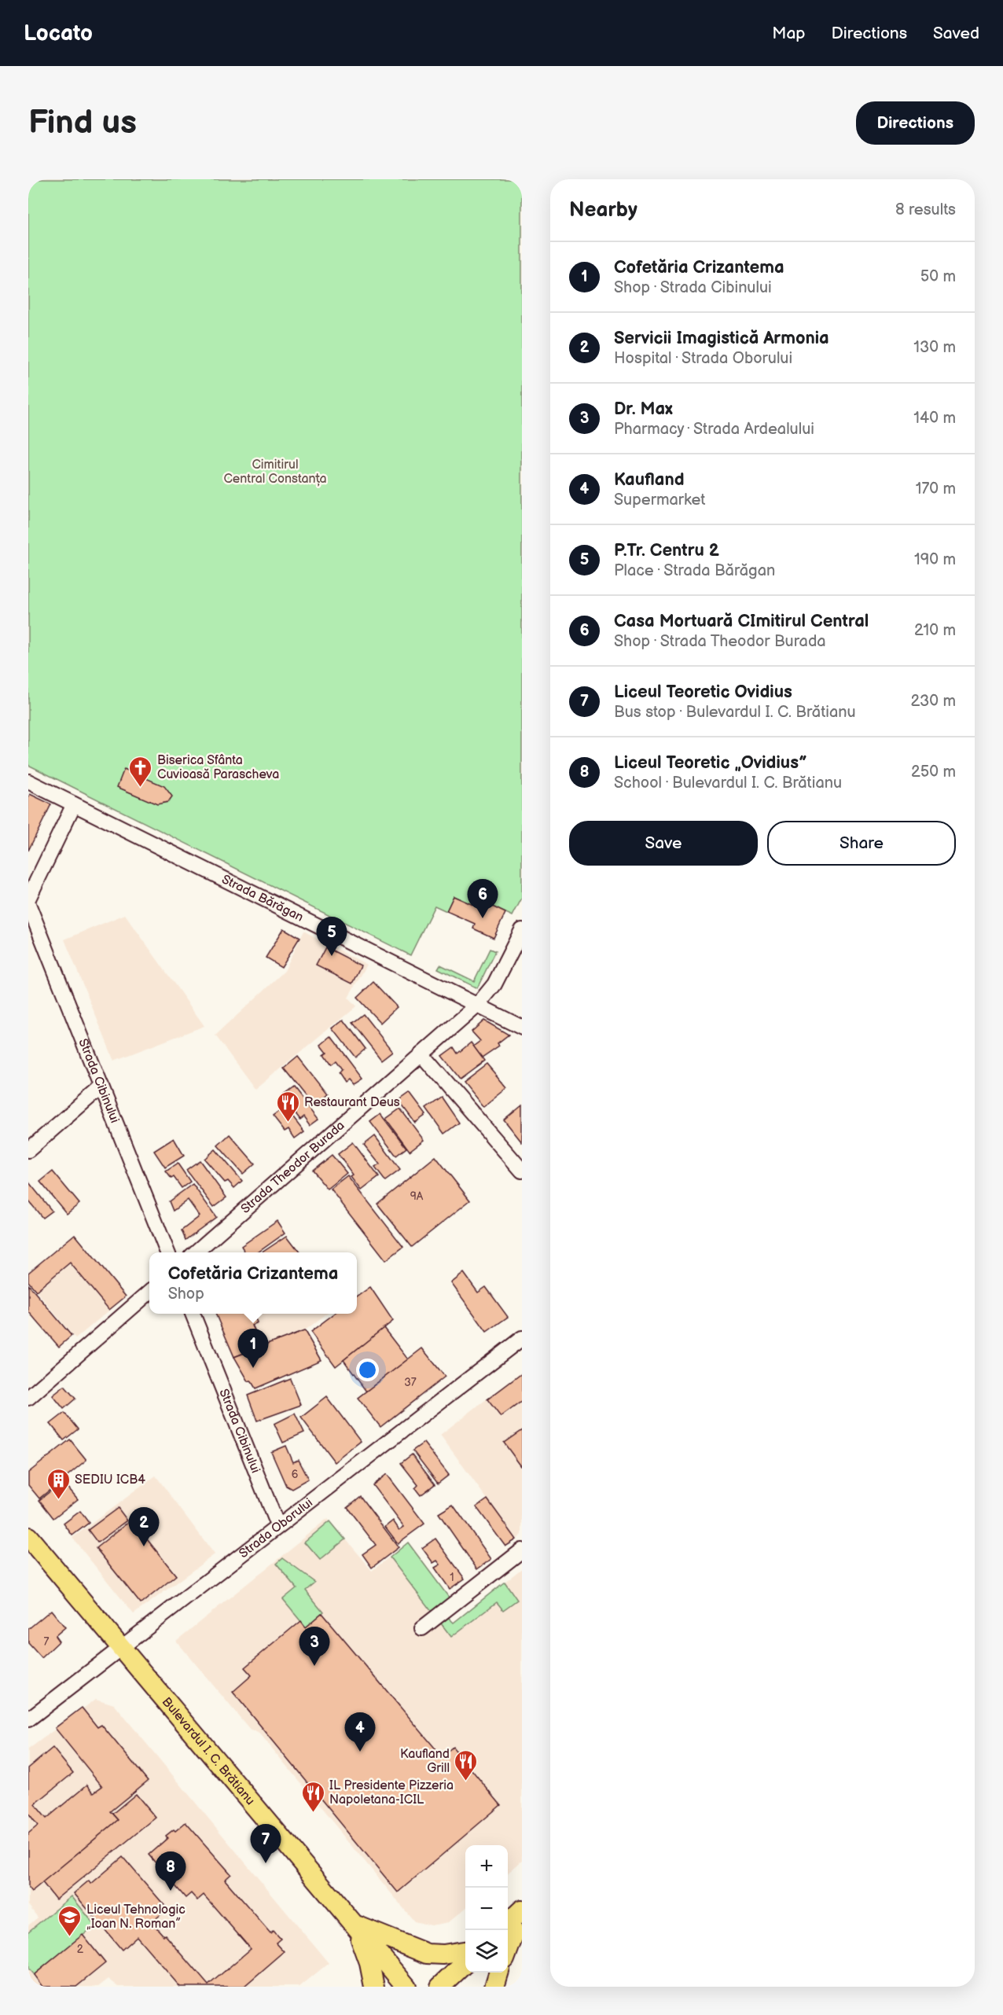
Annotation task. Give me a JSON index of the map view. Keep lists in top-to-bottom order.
{
  "streets": {
    "main road": ["Bulevardul I. C. Brătianu"],
    "street": [
      "Strada Bărăgan",
      "Strada Cibinului",
      "Strada Theodor Burada",
      "Strada Oborului"
    ]
  },
  "crossings": [
    ["Strada Bărăgan", "Strada Theodor Burada"],
    ["Strada Cibinului", "Strada Oborului"],
    ["Strada Oborului", "Bulevardul I. C. Brătianu"]
  ],
  "parks": ["Cimitirul Central Constanța"],
  "places": {
    "church": ["Biserica Sfânta Cuvioasă Parascheva"],
    "restaurant": ["Restaurant Deus", "Kaufland Grill", "IL Presidente Pizzeria Napoletana-ICIL"],
    "building": ["SEDIU ICB4"],
    "school or university": ["Liceul Tehnologic „Ioan N. Roman”"]
  },
  "house_numbers": [
    "9A",
    "37",
    "6",
    "1",
    "7",
    "2"
  ],
  "page": {
    "header": "Locato",
    "nav": ["Map", "Directions", "Saved"],
    "buttons": [
      "Directions",
      ["Save", "Share"]
    ],
    "title": "Find us",
    "heading": ["Nearby", "8 results"],
    "list": [
      {
        "mark": "1",
        "name": "Cofetăria Crizantema",
        "note": "Shop · Strada Cibinului",
        "value": "50 m"
      },
      {
        "mark": "2",
        "name": "Servicii Imagistică Armonia",
        "note": "Hospital · Strada Oborului",
        "value": "130 m"
      },
      {
        "mark": "3",
        "name": "Dr. Max",
        "note": "Pharmacy · Strada Ardealului",
        "value": "140 m"
      },
      {
        "mark": "4",
        "name": "Kaufland",
        "note": "Supermarket",
        "value": "170 m"
      },
      {
        "mark": "5",
        "name": "P.Tr. Centru 2",
        "note": "Place · Strada Bărăgan",
        "value": "190 m"
      },
      {
        "mark": "6",
        "name": "Casa Mortuară CImitirul Central",
        "note": "Shop · Strada Theodor Burada",
        "value": "210 m"
      },
      {
        "mark": "7",
        "name": "Liceul Teoretic Ovidius",
        "note": "Bus stop · Bulevardul I. C. Brătianu",
        "value": "230 m"
      },
      {
        "mark": "8",
        "name": "Liceul Teoretic „Ovidius”",
        "note": "School · Bulevardul I. C. Brătianu",
        "value": "250 m"
      }
    ],
    "pins": [
      "6",
      "5",
      "1",
      "2",
      "3",
      "4",
      "7",
      "8"
    ],
    "popup": ["Cofetăria Crizantema", "Shop"],
    "map_buttons": ["+", "−"]
  }
}
